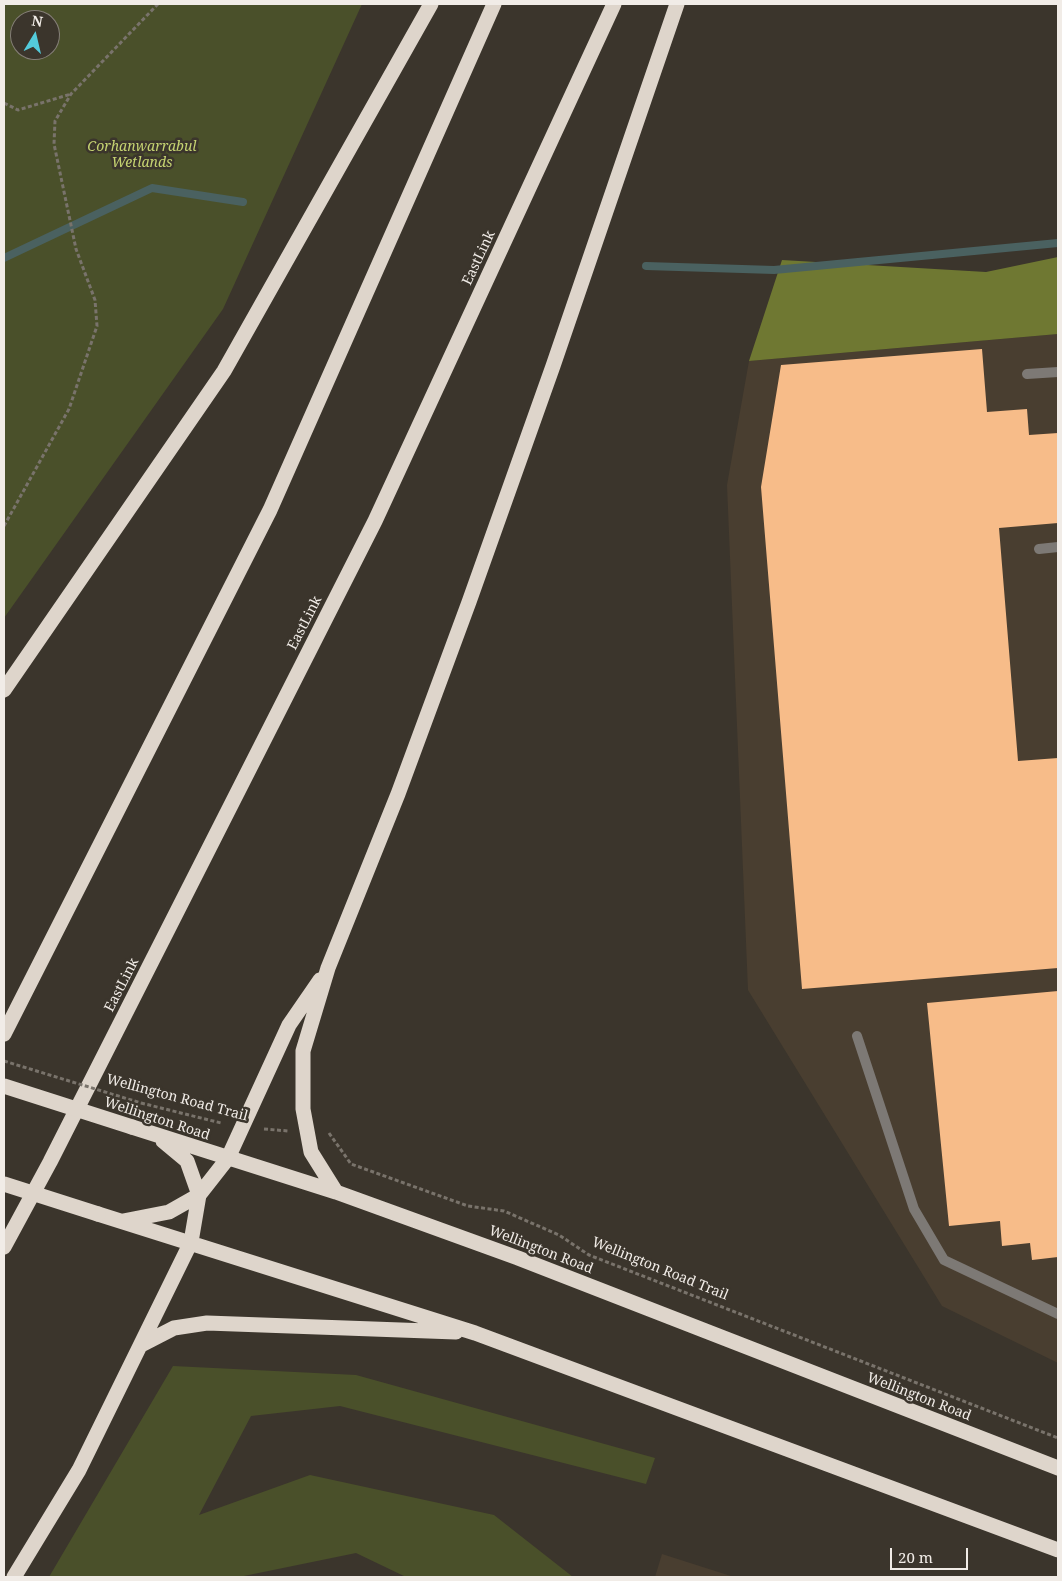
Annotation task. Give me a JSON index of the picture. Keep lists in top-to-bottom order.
{
  "streets": {
    "highway": ["EastLink", "Wellington Road"],
    "path": ["Wellington Road Trail"]
  },
  "parks": ["Corhanwarrabul Wetlands"],
  "scale_bar": "20 m",
  "north": "top"
}
